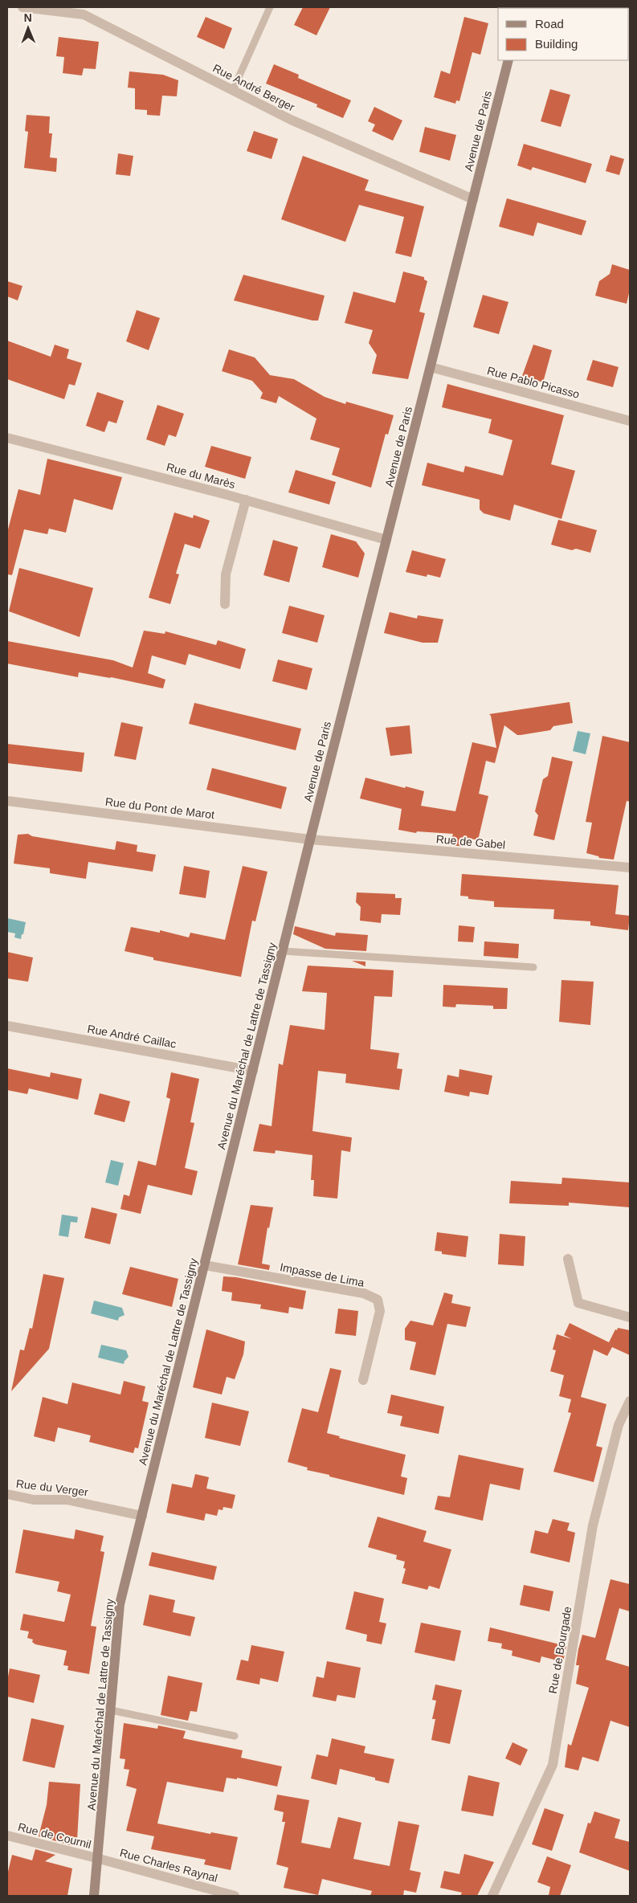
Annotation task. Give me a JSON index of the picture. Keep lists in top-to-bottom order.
{
  "streets": {
    "main road": ["Avenue de Paris", "Avenue du Maréchal de Lattre de Tassigny"],
    "street": [
      "Rue André Berger",
      "Rue Pablo Picasso",
      "Rue du Marès",
      "Rue du Pont de Marot",
      "Rue de Gabel",
      "Rue André Caillac",
      "Impasse de Lima",
      "Rue du Verger",
      "Rue de Bourgade",
      "Rue de Cournil",
      "Rue Charles Raynal"
    ]
  },
  "crossings": [
    ["Rue André Berger", "Avenue de Paris"],
    ["Avenue de Paris", "Rue Pablo Picasso"],
    ["Avenue de Paris", "Rue du Marès"],
    ["Avenue de Paris", "Rue du Pont de Marot"],
    ["Avenue de Paris", "Rue de Gabel"],
    ["Avenue de Paris", "Avenue du Maréchal de Lattre de Tassigny"],
    ["Rue du Pont de Marot", "Rue de Gabel"],
    ["Rue du Pont de Marot", "Avenue du Maréchal de Lattre de Tassigny"],
    ["Rue de Gabel", "Avenue du Maréchal de Lattre de Tassigny"],
    ["Rue André Caillac", "Avenue du Maréchal de Lattre de Tassigny"],
    ["Avenue du Maréchal de Lattre de Tassigny", "Impasse de Lima"],
    ["Avenue du Maréchal de Lattre de Tassigny", "Rue du Verger"],
    ["Avenue du Maréchal de Lattre de Tassigny", "Rue de Cournil"],
    ["Avenue du Maréchal de Lattre de Tassigny", "Rue Charles Raynal"],
    ["Rue de Cournil", "Rue Charles Raynal"]
  ],
  "legend": ["Road", "Building"],
  "north": "top"
}
